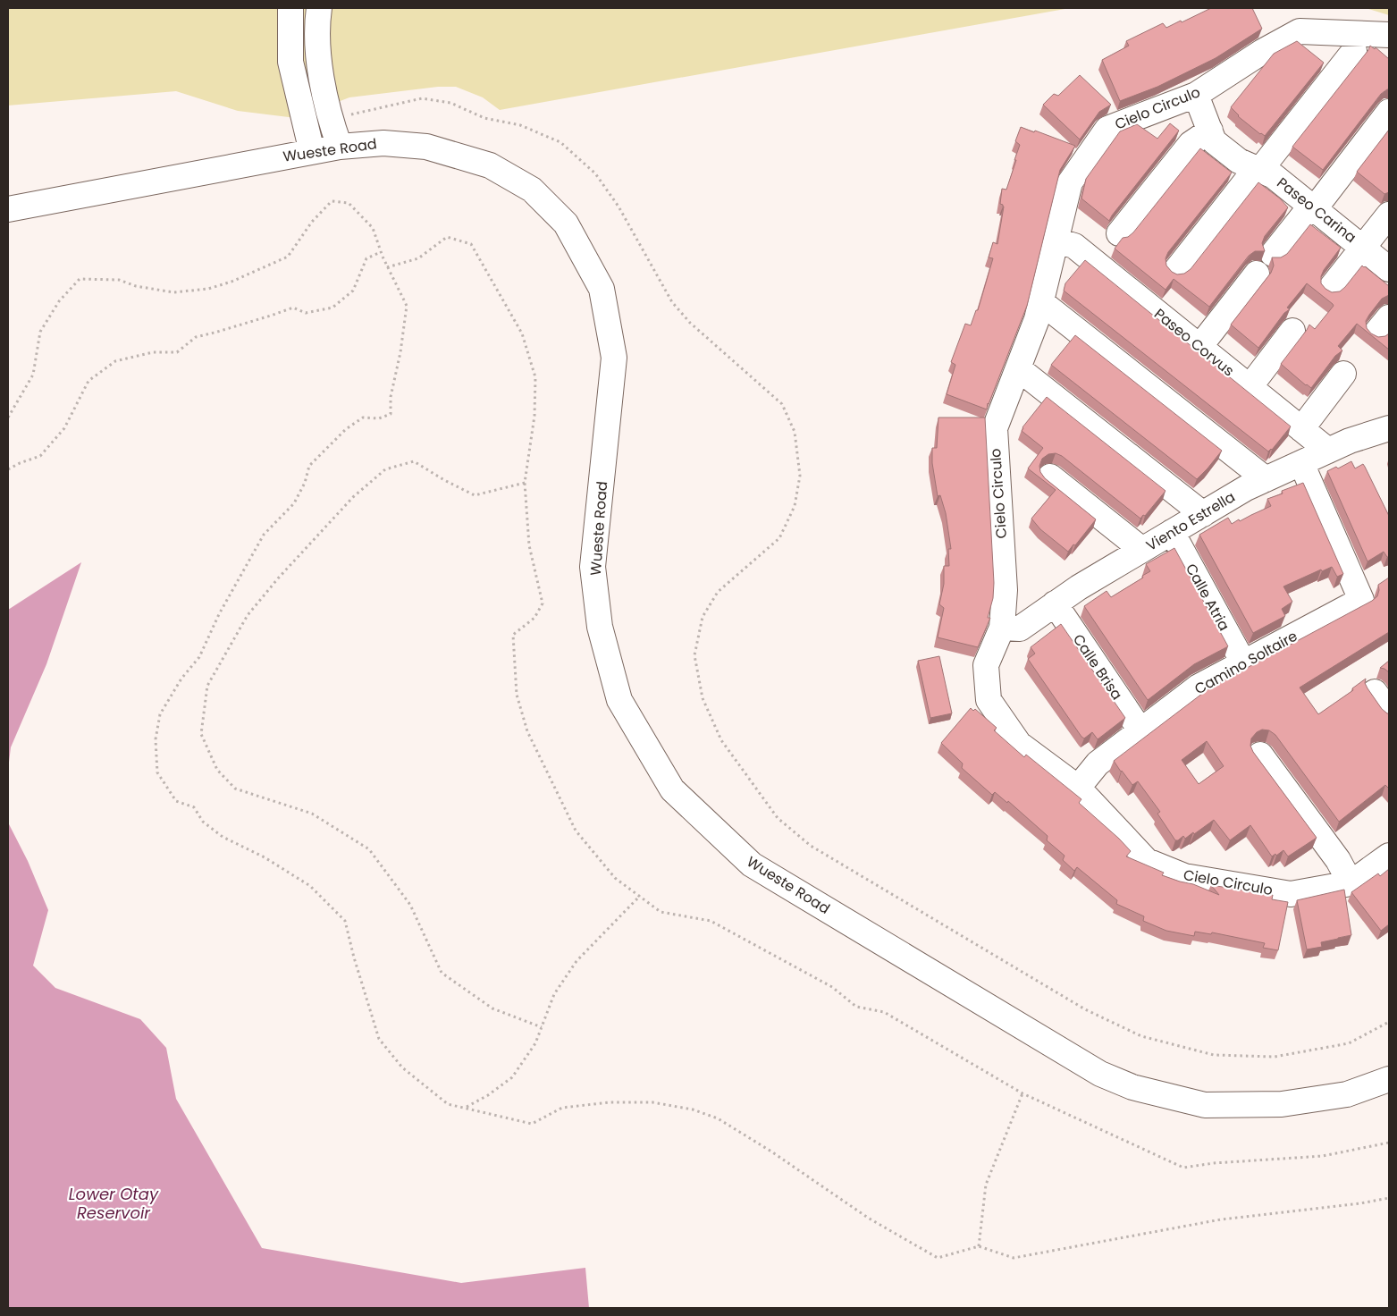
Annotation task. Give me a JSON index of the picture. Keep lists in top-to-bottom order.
{
  "streets": {
    "street": [
      "Cielo Circulo",
      "Wueste Road",
      "Paseo Carina",
      "Paseo Corvus",
      "Viento Estrella",
      "Calle Atria",
      "Camino Soltaire",
      "Calle Brisa"
    ]
  },
  "crossings": [
    ["Cielo Circulo", "Paseo Carina"],
    ["Cielo Circulo", "Paseo Corvus"],
    ["Cielo Circulo", "Viento Estrella"],
    ["Cielo Circulo", "Camino Soltaire"],
    ["Paseo Corvus", "Viento Estrella"],
    ["Viento Estrella", "Calle Atria"],
    ["Viento Estrella", "Camino Soltaire"],
    ["Viento Estrella", "Calle Brisa"],
    ["Calle Atria", "Camino Soltaire"],
    ["Camino Soltaire", "Calle Brisa"]
  ],
  "water": ["Lower Otay Reservoir"]
}
